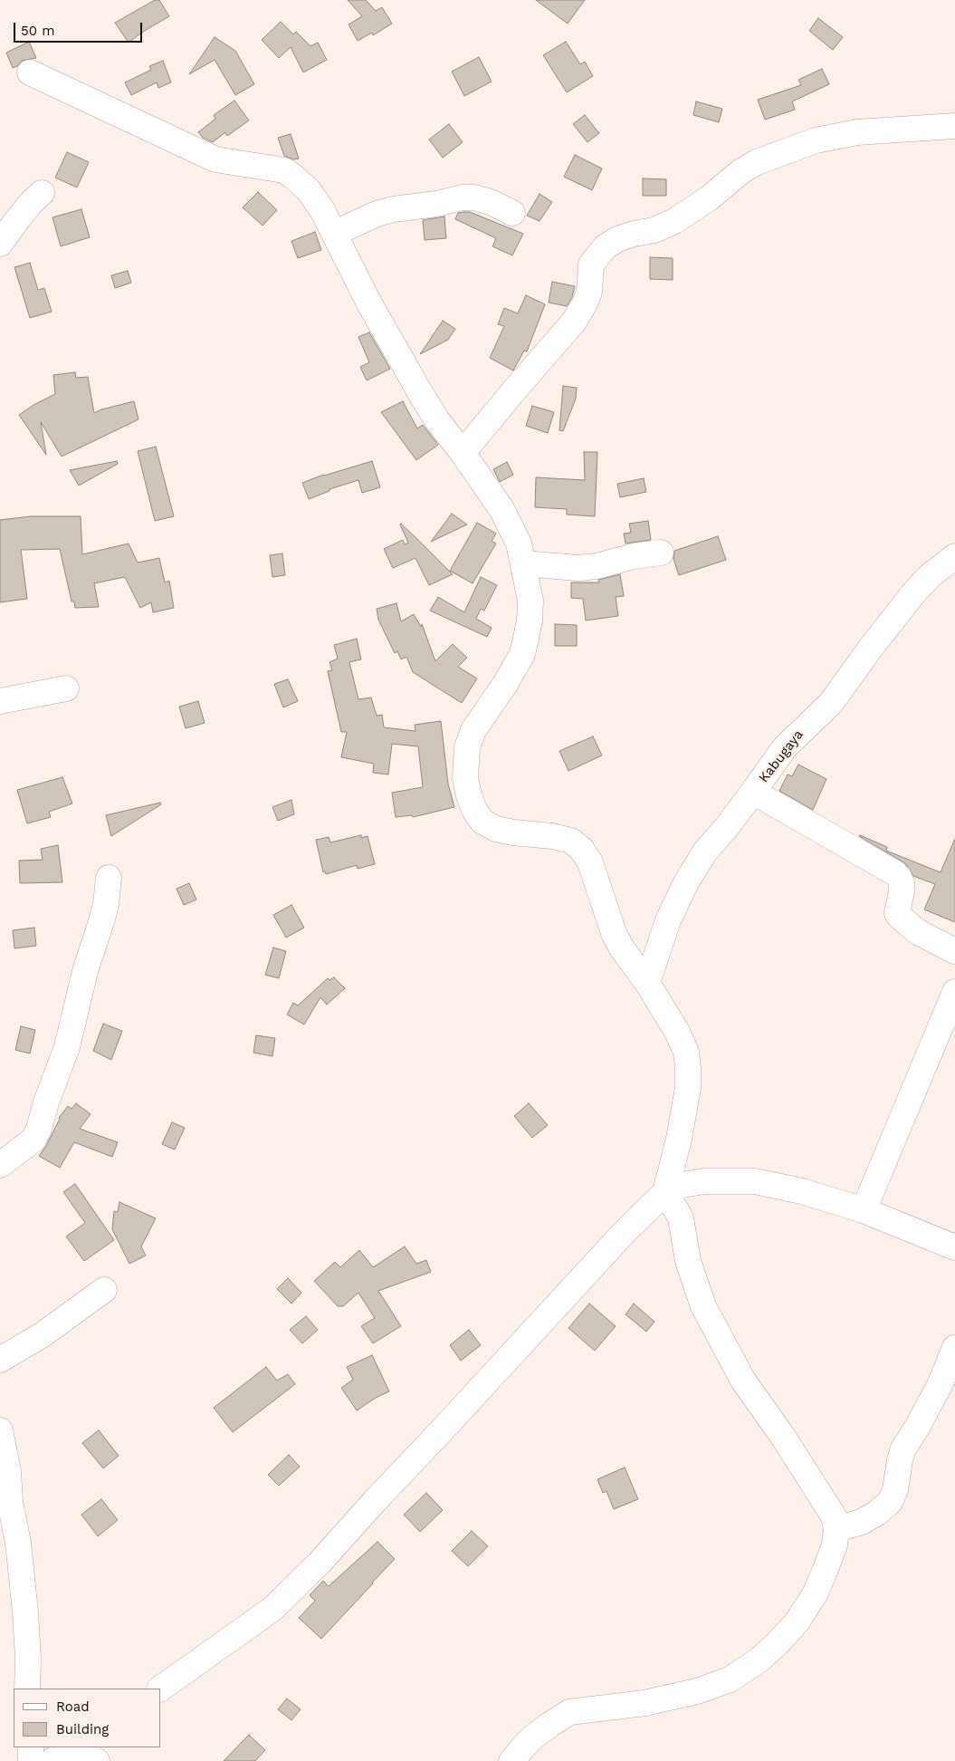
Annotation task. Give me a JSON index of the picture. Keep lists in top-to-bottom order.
{
  "streets": {
    "street": ["Kabugaya"]
  },
  "legend": ["Road", "Building"],
  "scale_bar": "50 m"
}
